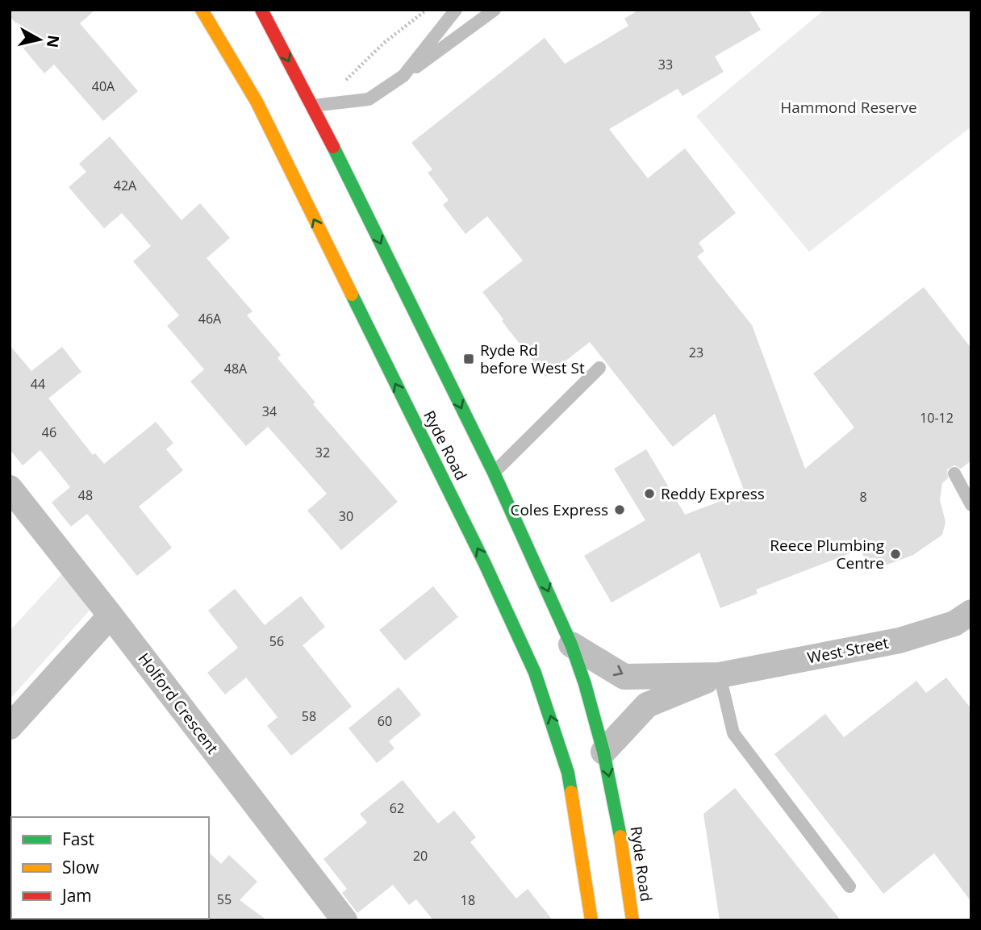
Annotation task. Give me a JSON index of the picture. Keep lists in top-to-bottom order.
{
  "streets": {
    "highway": ["Ryde Road"],
    "street": ["West Street", "Holford Crescent"]
  },
  "crossings": [
    ["Ryde Road", "West Street"]
  ],
  "parks": ["Hammond Reserve"],
  "places": {
    "transit": ["Ryde Rd before West St"],
    "other": ["Reddy Express", "Coles Express", "Reece Plumbing Centre"]
  },
  "house_numbers": [
    "33",
    "40A",
    "42A",
    "46A",
    "23",
    "48A",
    "44",
    "34",
    "10-12",
    "46",
    "32",
    "48",
    "8",
    "30",
    "56",
    "58",
    "60",
    "62",
    "20",
    "55",
    "18"
  ],
  "legend": ["Fast", "Slow", "Jam"],
  "north": "right"
}
